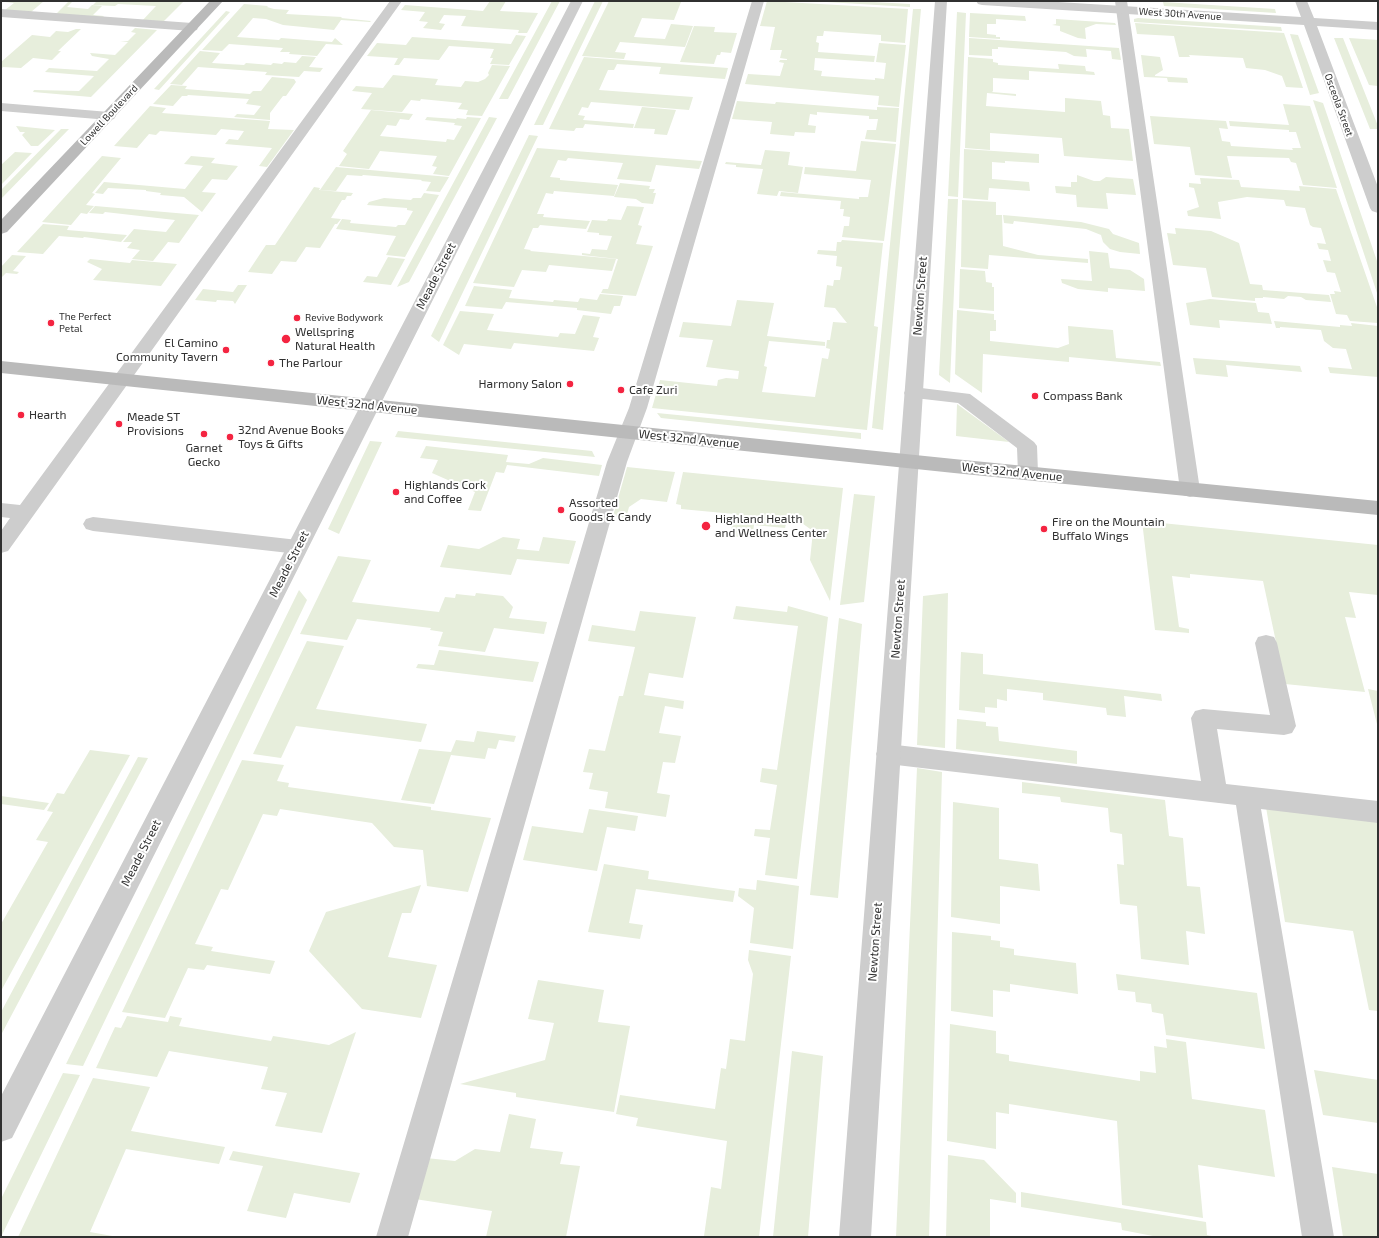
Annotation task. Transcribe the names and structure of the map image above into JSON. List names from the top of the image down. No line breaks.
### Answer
{"streets":{"street":["West 30th Avenue","Osceola Street","Lowell Boulevard","Meade Street","Newton Street","West 32nd Avenue"]},"crossings":[["West 30th Avenue","Osceola Street"],["Meade Street","West 32nd Avenue"],["Newton Street","West 32nd Avenue"]],"places":["Revive Bodywork","The Perfect Petal","Wellspring Natural Health","El Camino Community Tavern","The Parlour","Harmony Salon","Cafe Zuri","Compass Bank","Hearth","Meade ST Provisions","Garnet Gecko","32nd Avenue Books Toys & Gifts","Highlands Cork and Coffee","Assorted Goods & Candy","Highland Health and Wellness Center","Fire on the Mountain Buffalo Wings"]}
